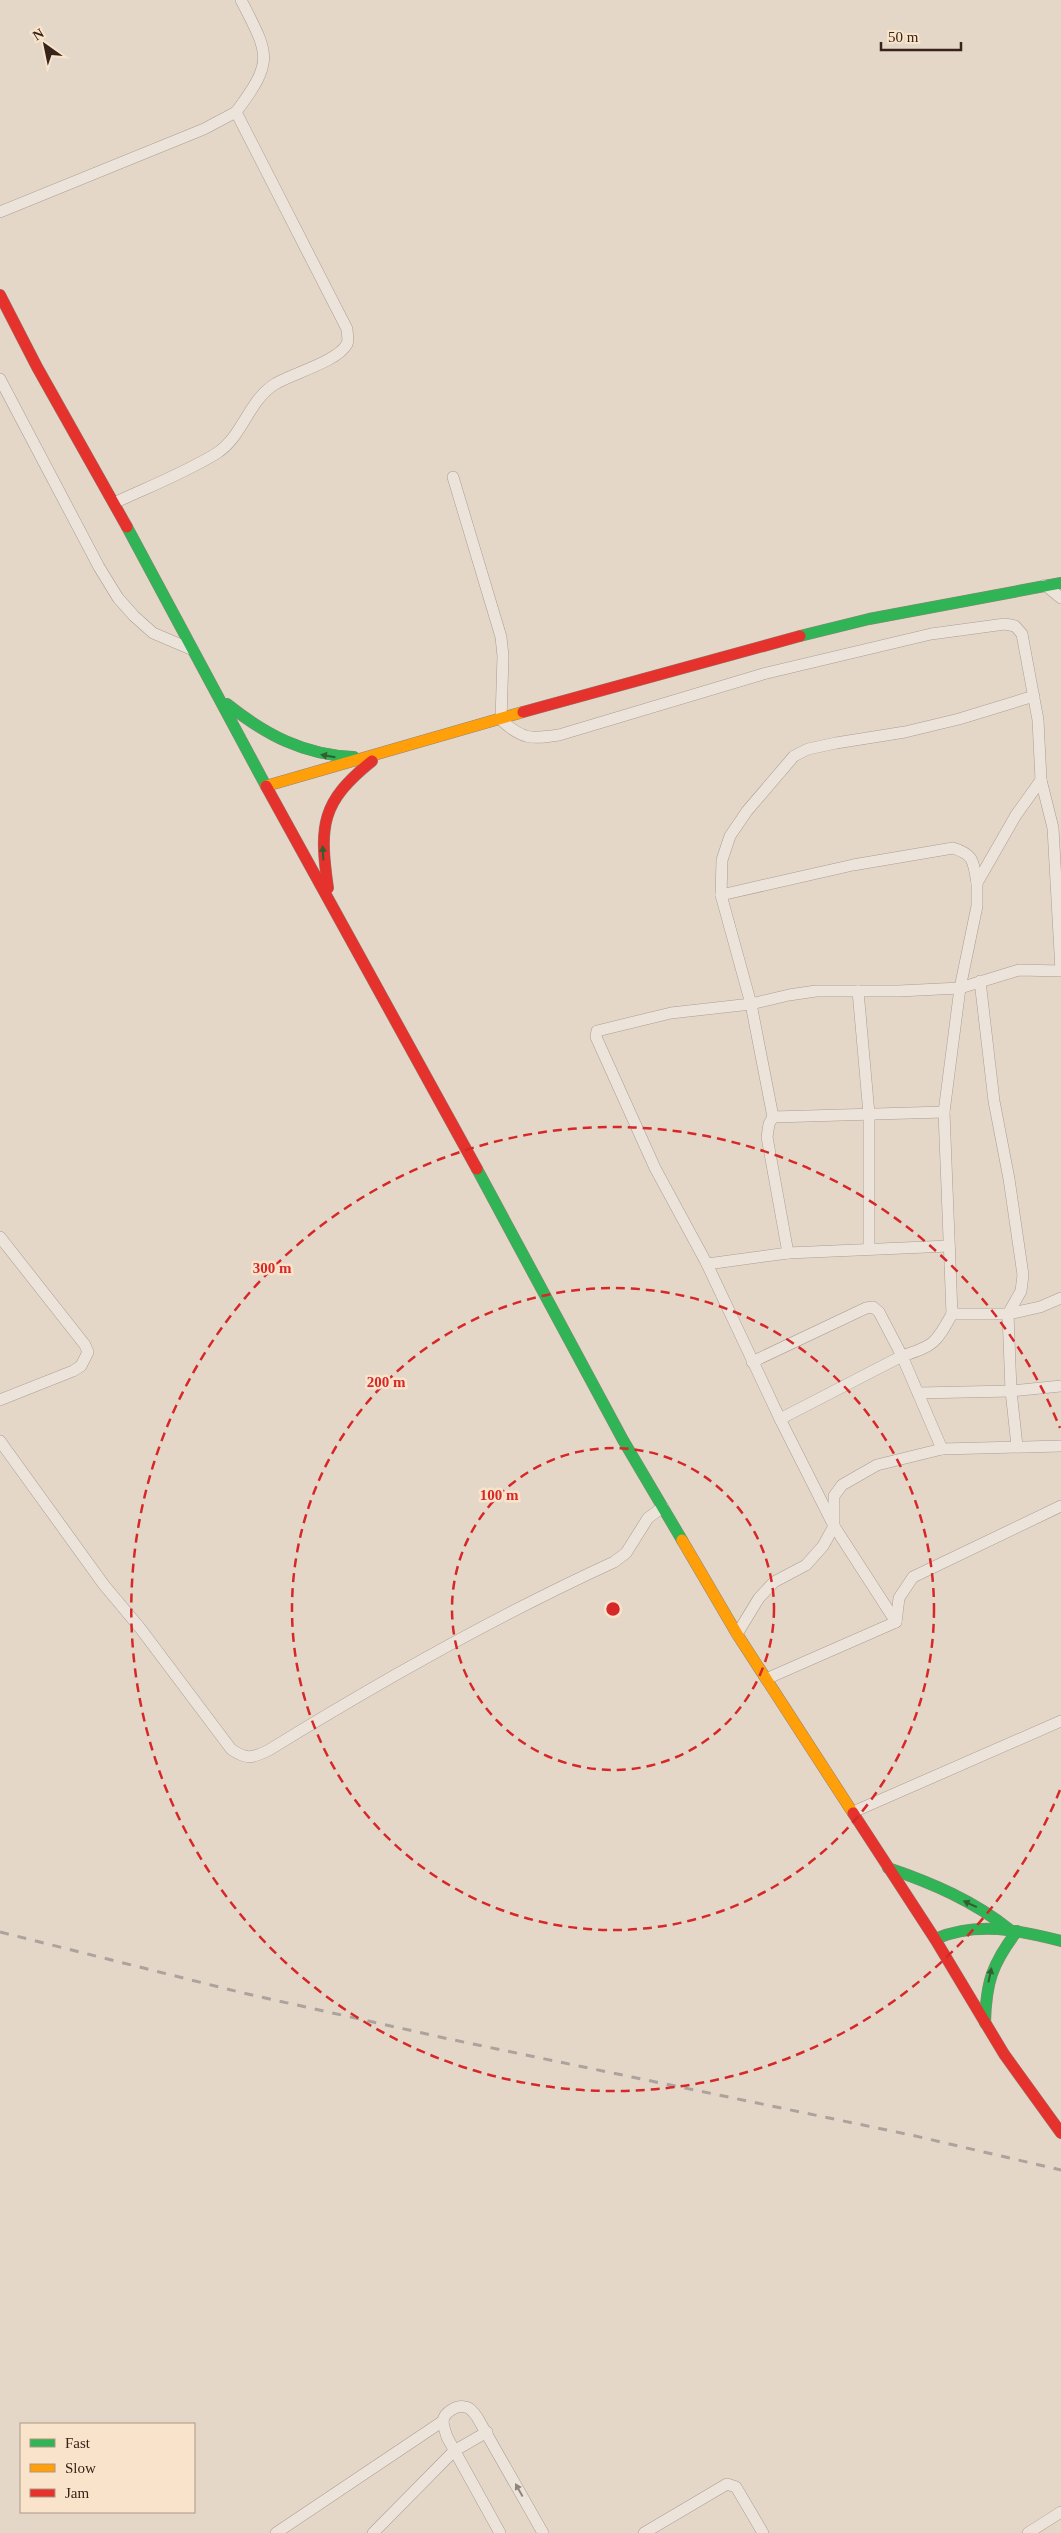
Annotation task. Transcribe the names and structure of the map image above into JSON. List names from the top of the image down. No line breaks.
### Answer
{"legend":["Fast","Slow","Jam"],"scale_bar":"50 m","north":"top left","rings":["300 m","200 m","100 m"]}
